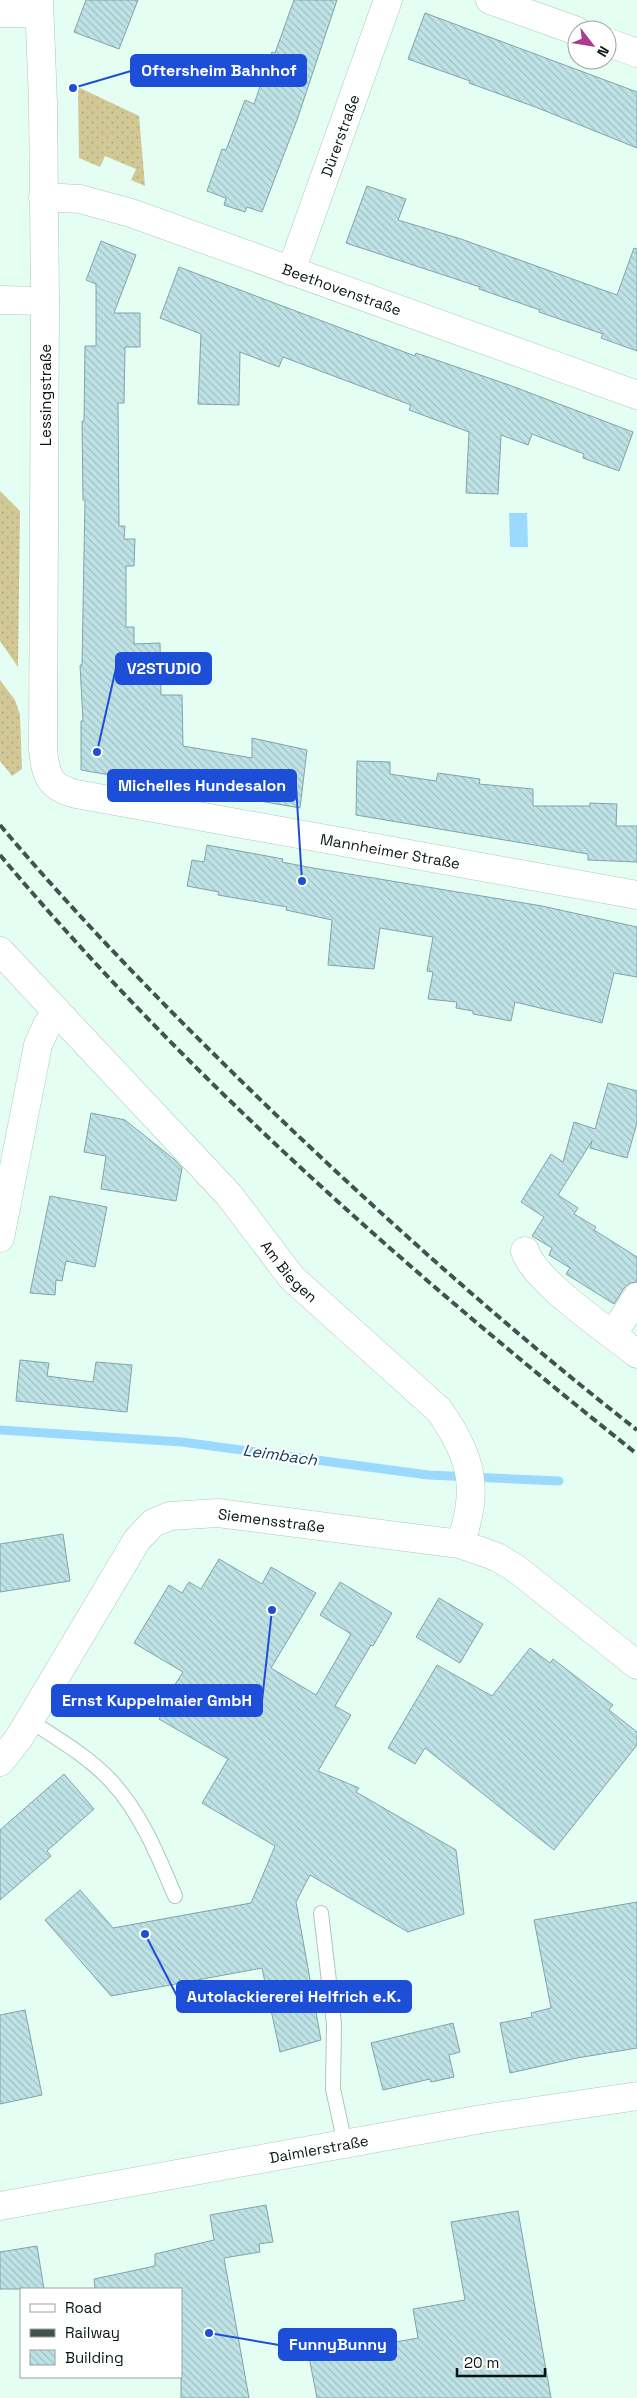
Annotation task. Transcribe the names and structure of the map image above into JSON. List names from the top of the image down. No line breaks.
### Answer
{"streets":{"street":["Dürerstraße","Beethovenstraße","Lessingstraße","Mannheimer Straße","Am Biegen","Siemensstraße","Daimlerstraße"]},"crossings":[["Dürerstraße","Beethovenstraße"],["Beethovenstraße","Lessingstraße"],["Lessingstraße","Mannheimer Straße"],["Am Biegen","Siemensstraße"]],"water":["Leimbach"],"places":["Oftersheim Bahnhof","V2STUDIO","Michelles Hundesalon","Ernst Kuppelmaier GmbH","Autolackiererei Helfrich e.K.","FunnyBunny"],"legend":["Road","Railway","Building"],"scale_bar":"20 m","north":"bottom right"}
